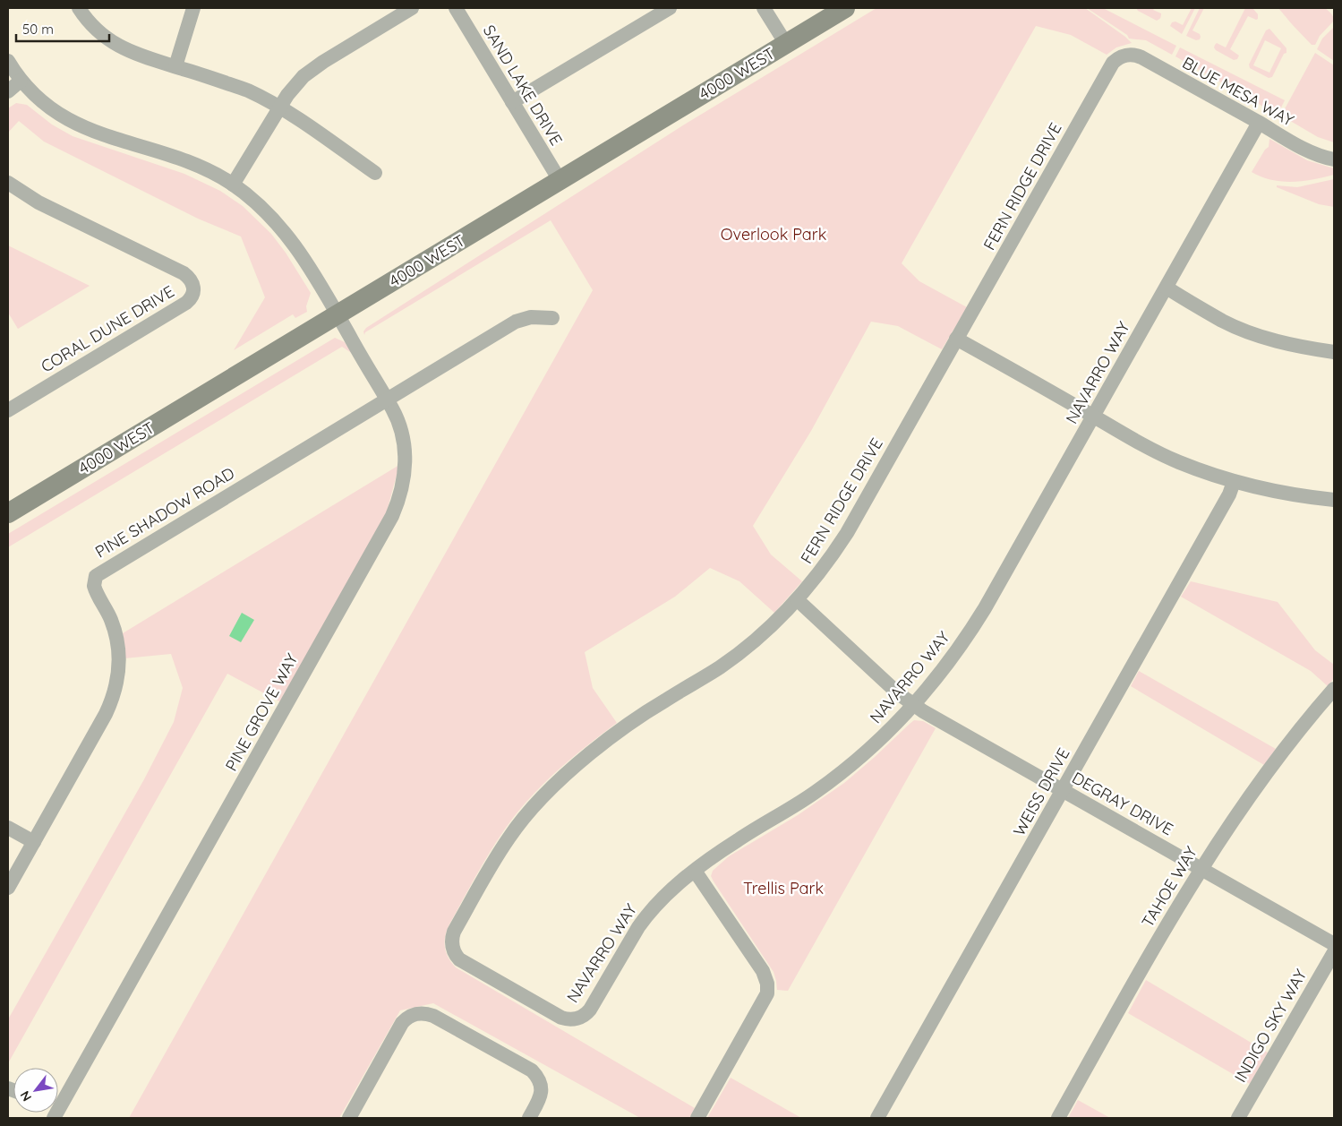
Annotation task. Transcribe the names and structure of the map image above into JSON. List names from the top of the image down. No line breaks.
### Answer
{"streets":{"main road":["4000 WEST"],"street":["SAND LAKE DRIVE","BLUE MESA WAY","FERN RIDGE DRIVE","CORAL DUNE DRIVE","NAVARRO WAY","PINE SHADOW ROAD","PINE GROVE WAY","WEISS DRIVE","DEGRAY DRIVE","TAHOE WAY","INDIGO SKY WAY"]},"crossings":[["4000 WEST","SAND LAKE DRIVE"],["4000 WEST","PINE GROVE WAY"],["BLUE MESA WAY","FERN RIDGE DRIVE"],["BLUE MESA WAY","NAVARRO WAY"],["FERN RIDGE DRIVE","NAVARRO WAY"],["FERN RIDGE DRIVE","DEGRAY DRIVE"],["NAVARRO WAY","DEGRAY DRIVE"],["PINE SHADOW ROAD","PINE GROVE WAY"],["WEISS DRIVE","DEGRAY DRIVE"],["DEGRAY DRIVE","TAHOE WAY"]],"parks":["Overlook Park","Trellis Park"],"scale_bar":"50 m","north":"bottom left"}
